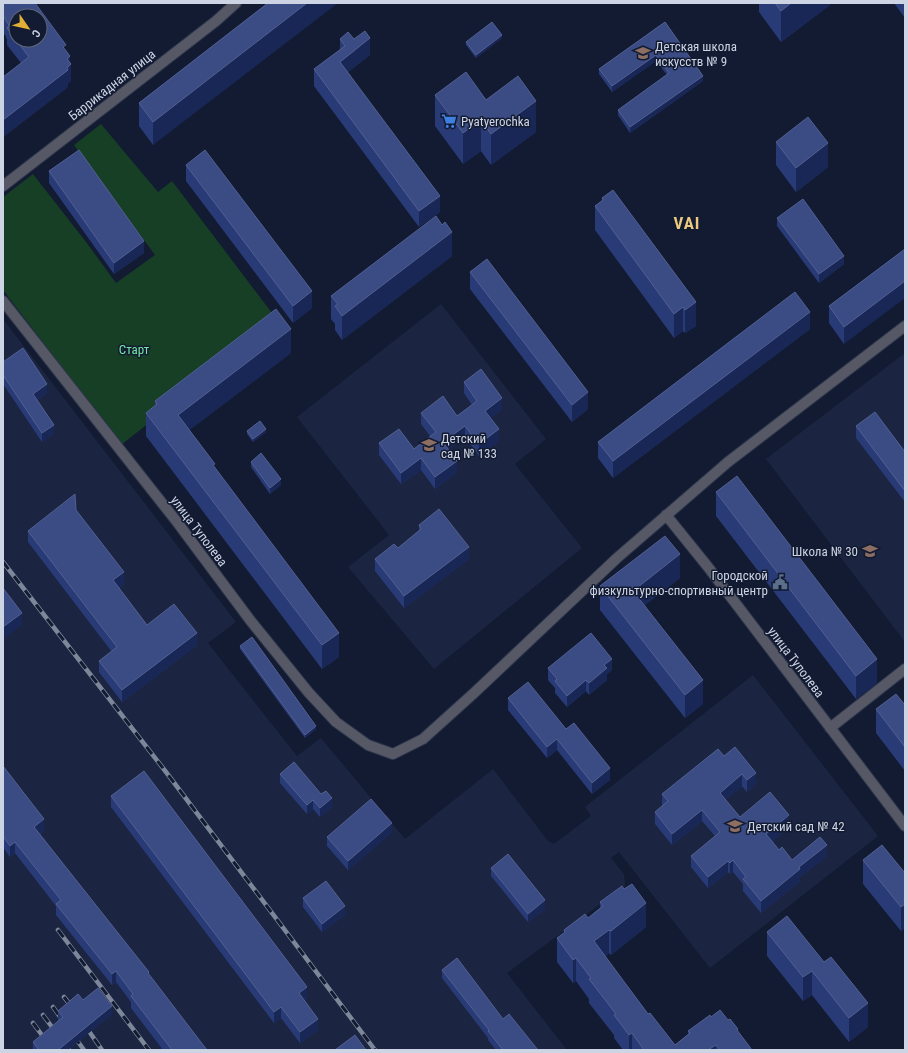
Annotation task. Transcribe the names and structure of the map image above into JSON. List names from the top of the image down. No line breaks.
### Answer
{"streets":{"street":["Баррикадная улица","улица Туполева"]},"districts":["VAI"],"parks":["Старт"],"places":{"school or university":["Детская школа искусств № 9","Детский сад № 133","Школа № 30","Детский сад № 42"],"supermarket":["Pyatyerochka"],"public building":["Городской физкультурно-спортивный центр"]},"north":"bottom right"}
